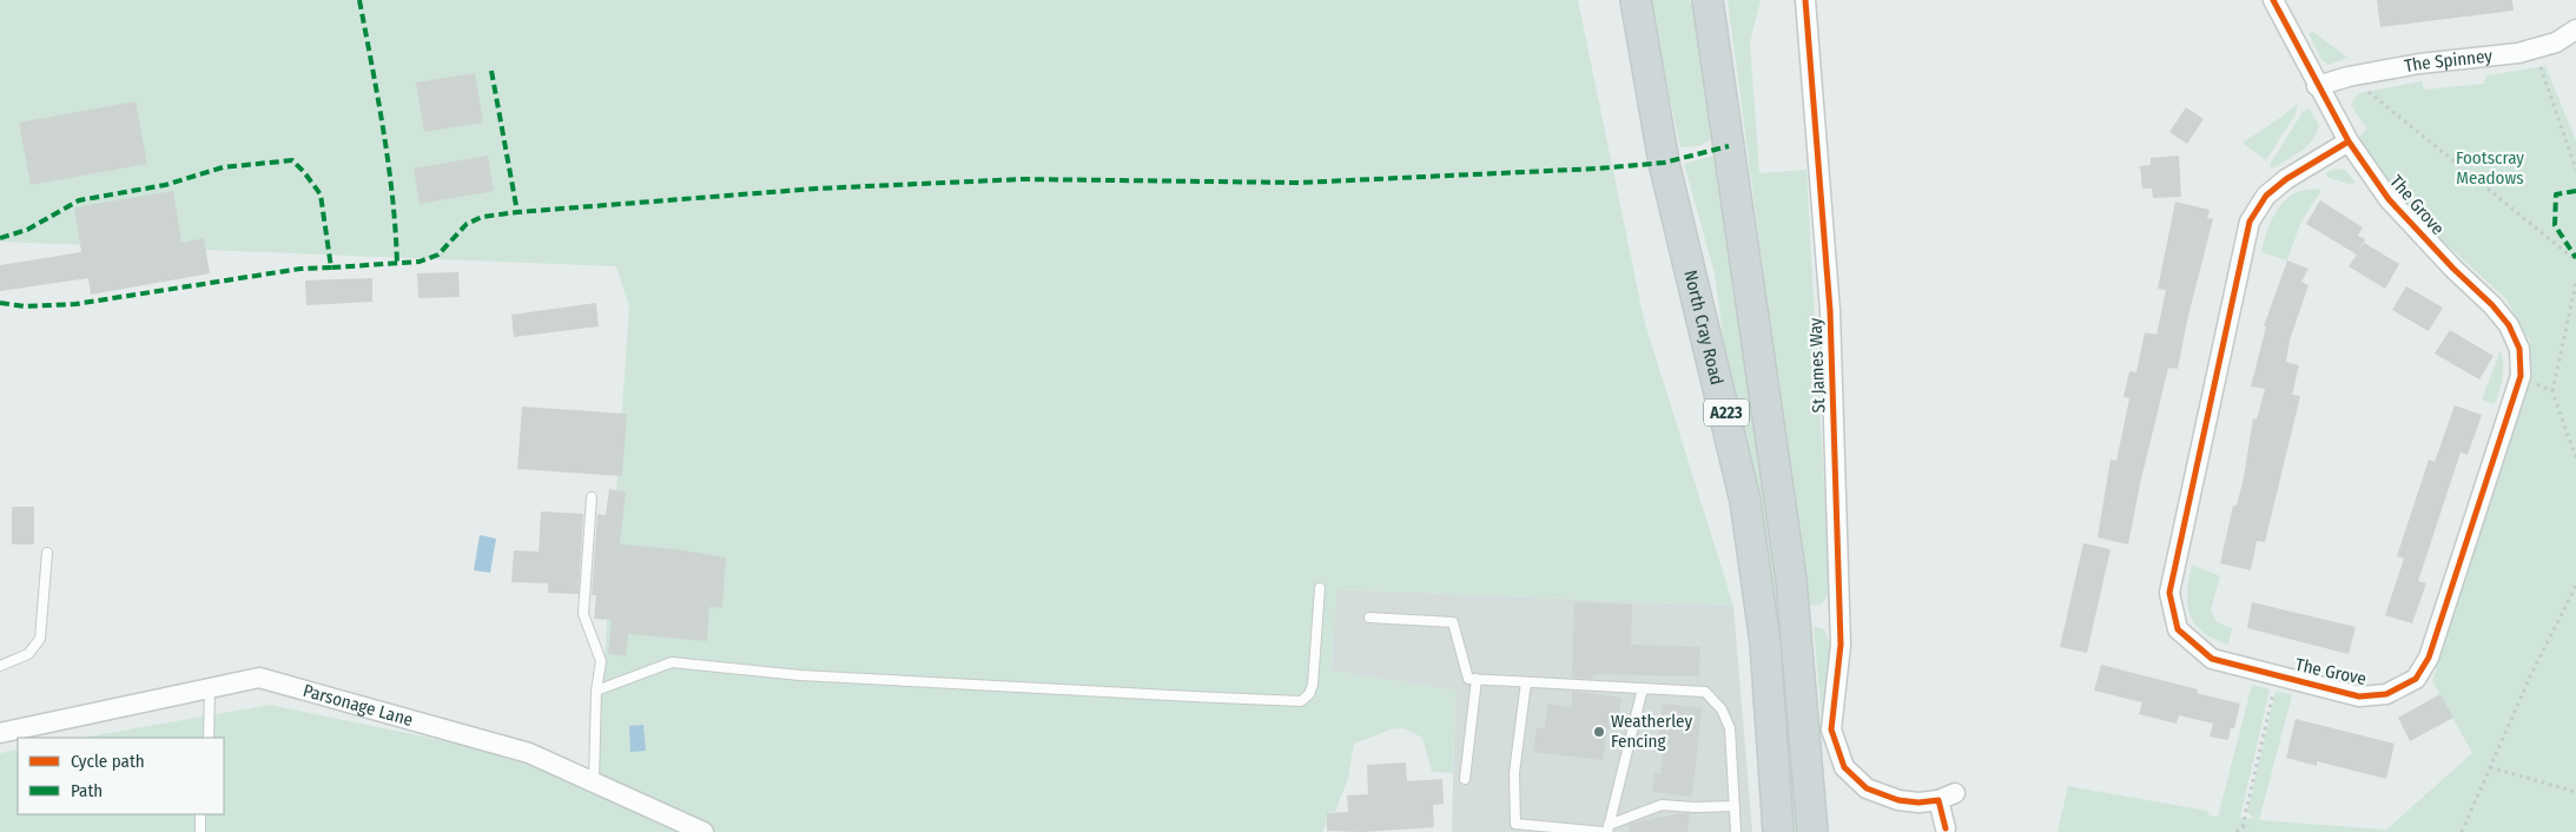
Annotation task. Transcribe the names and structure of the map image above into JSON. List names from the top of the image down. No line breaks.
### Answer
{"streets":{"main road":["North Cray Road","A223"],"street":["The Spinney","The Grove","St James Way","Parsonage Lane"]},"crossings":[["The Spinney","The Grove"]],"parks":["Footscray Meadows"],"places":["Weatherley Fencing"],"legend":["Cycle path","Path"]}
